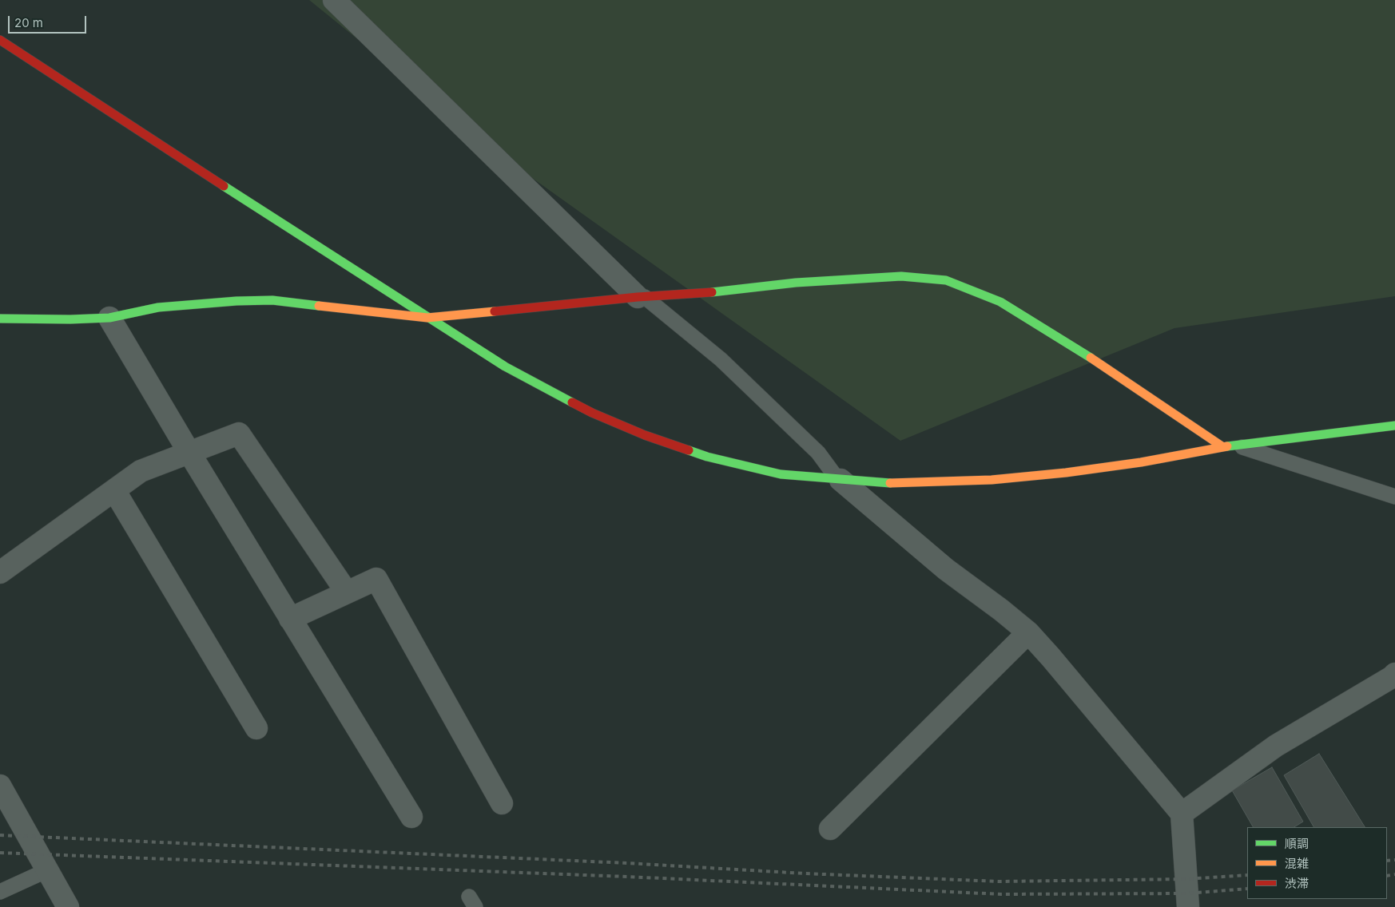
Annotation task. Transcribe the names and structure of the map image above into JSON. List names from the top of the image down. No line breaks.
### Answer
{"legend":["順調","混雑","渋滞"],"scale_bar":"20 m"}
